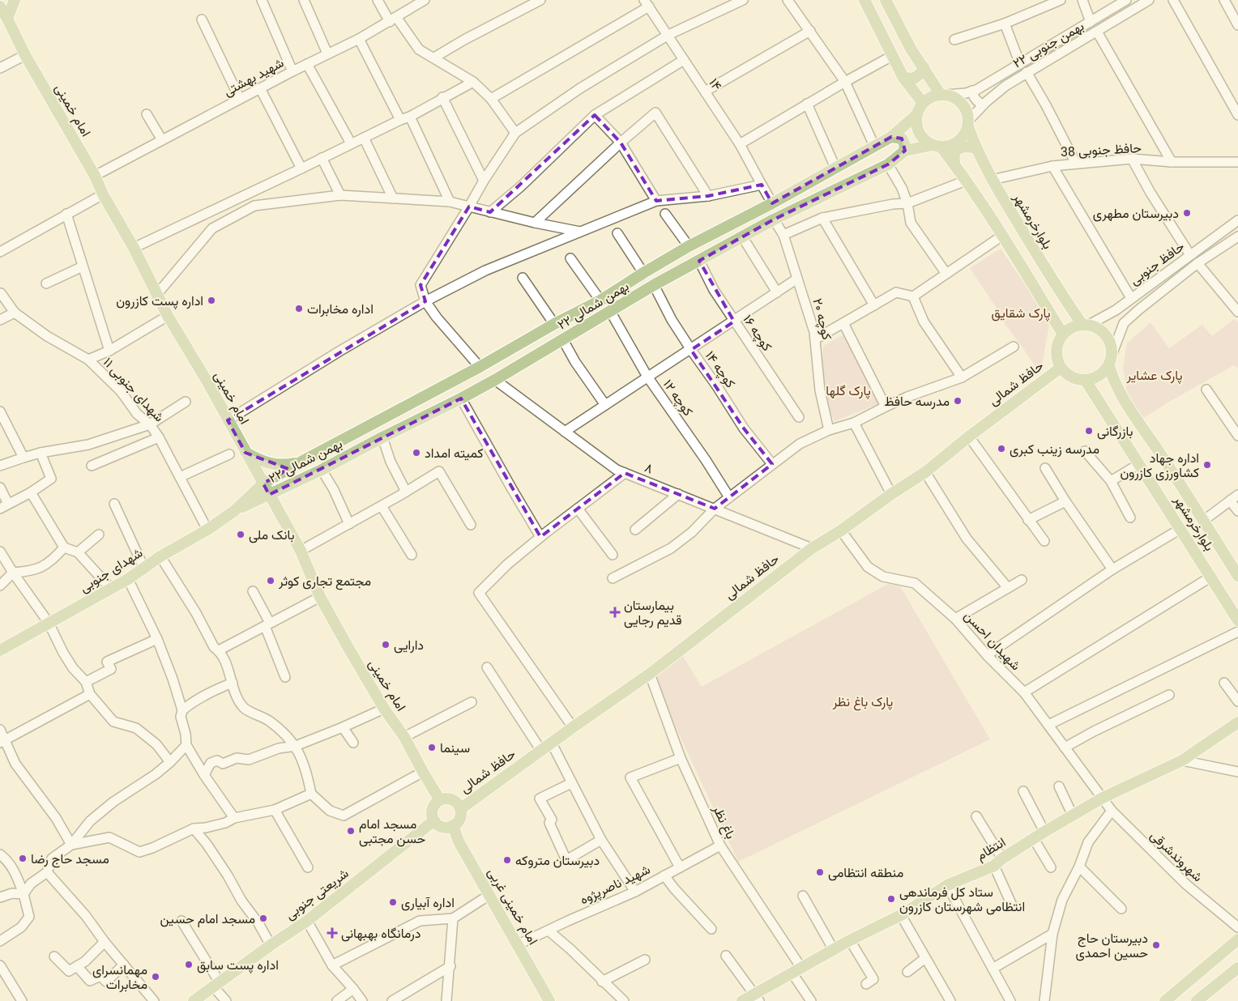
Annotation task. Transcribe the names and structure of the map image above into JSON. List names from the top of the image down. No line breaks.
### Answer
{"streets":{"main road":["امام خمینی","بلوارخرمشهر","۲۲ بهمن شمالی","حافظ شمالی","شهدای جنوبی","انتظام","شریعتی جنوبی","امام خمینی غربی"],"street":["۲۲ بهمن جنوبی","شهید بهشتی","۱۴","حافظ جنوبی 38","حافظ جنوبی","کوچه ۲۰","کوچه ۱۶","کوچه ۱۴","۱۱ شهدای جنوبی","کوچه ۱۲","۸","شهیدان احسن","باغ نظر","شهروندشرقی","شهید ناصرپژوه"]},"crossings":[["۲۲ بهمن جنوبی","بلوارخرمشهر"],["۲۲ بهمن جنوبی","۲۲ بهمن شمالی"],["شهید بهشتی","امام خمینی"],["۱۴","۲۲ بهمن شمالی"],["امام خمینی","۲۲ بهمن شمالی"],["امام خمینی","حافظ شمالی"],["امام خمینی","شهدای جنوبی"],["امام خمینی","شریعتی جنوبی"],["امام خمینی","امام خمینی غربی"],["حافظ جنوبی 38","بلوارخرمشهر"],["بلوارخرمشهر","حافظ جنوبی"],["بلوارخرمشهر","۲۲ بهمن شمالی"],["بلوارخرمشهر","حافظ شمالی"],["حافظ جنوبی","حافظ شمالی"],["۲۲ بهمن شمالی","کوچه ۲۰"],["۲۲ بهمن شمالی","کوچه ۱۶"],["۲۲ بهمن شمالی","کوچه ۱۴"],["۲۲ بهمن شمالی","کوچه ۱۲"],["۲۲ بهمن شمالی","۸"],["۲۲ بهمن شمالی","شهدای جنوبی"],["حافظ شمالی","۸"],["حافظ شمالی","شهیدان احسن"],["حافظ شمالی","باغ نظر"],["حافظ شمالی","شریعتی جنوبی"],["حافظ شمالی","امام خمینی غربی"],["۱۱ شهدای جنوبی","شهدای جنوبی"],["شهیدان احسن","انتظام"],["شهیدان احسن","شهروندشرقی"],["باغ نظر","انتظام"],["باغ نظر","شهید ناصرپژوه"],["انتظام","شهروندشرقی"],["شهید ناصرپژوه","امام خمینی غربی"],["شریعتی جنوبی","امام خمینی غربی"]],"parks":["پارک شقایق","پارک عشایر","پارک گلها","پارک باغ نظر"],"places":{"other":["دبیرستان مطهری","اداره پست کازرون","اداره مخابرات","مدرسه حافظ","بازرگانی","مدرسه زینب کبری","کمیته امداد","اداره جهاد کشاورزی کازرون","بانک ملی","مجتمع تجاری کوثر","دارایی","سینما","مسجد امام حسن مجتبی","مسجد حاج رضا","دبیرستان متروکه","منطقه انتظامی","ستاد کل فرماندهی انتظامی شهرستان کازرون","اداره آبیاری","مسجد امام حسین","دبیرستان حاج حسین احمدی","اداره پست سابق","مهمانسرای مخابرات"],"health":["بیمارستان قدیم رجایی","درمانگاه بهبهانی"]}}
